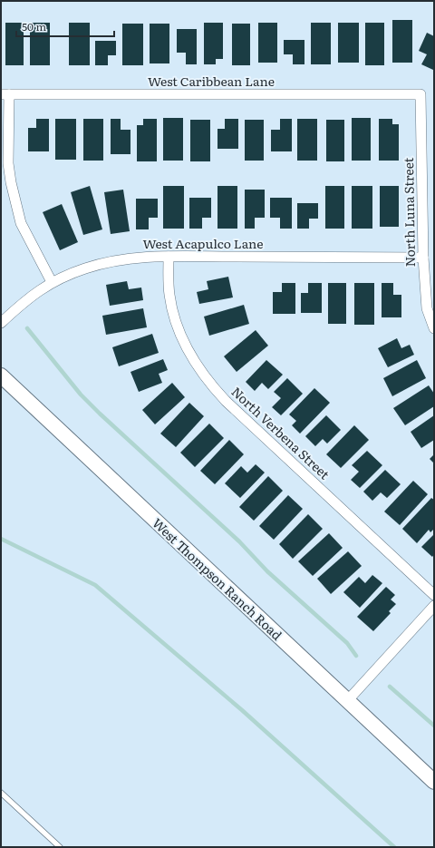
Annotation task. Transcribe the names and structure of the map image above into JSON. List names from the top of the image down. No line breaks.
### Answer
{"streets":{"main road":["West Thompson Ranch Road"],"street":["West Caribbean Lane","North Luna Street","West Acapulco Lane","North Verbena Street"]},"crossings":[["West Caribbean Lane","North Luna Street"],["North Luna Street","West Acapulco Lane"],["West Acapulco Lane","North Verbena Street"]],"scale_bar":"50 m"}
